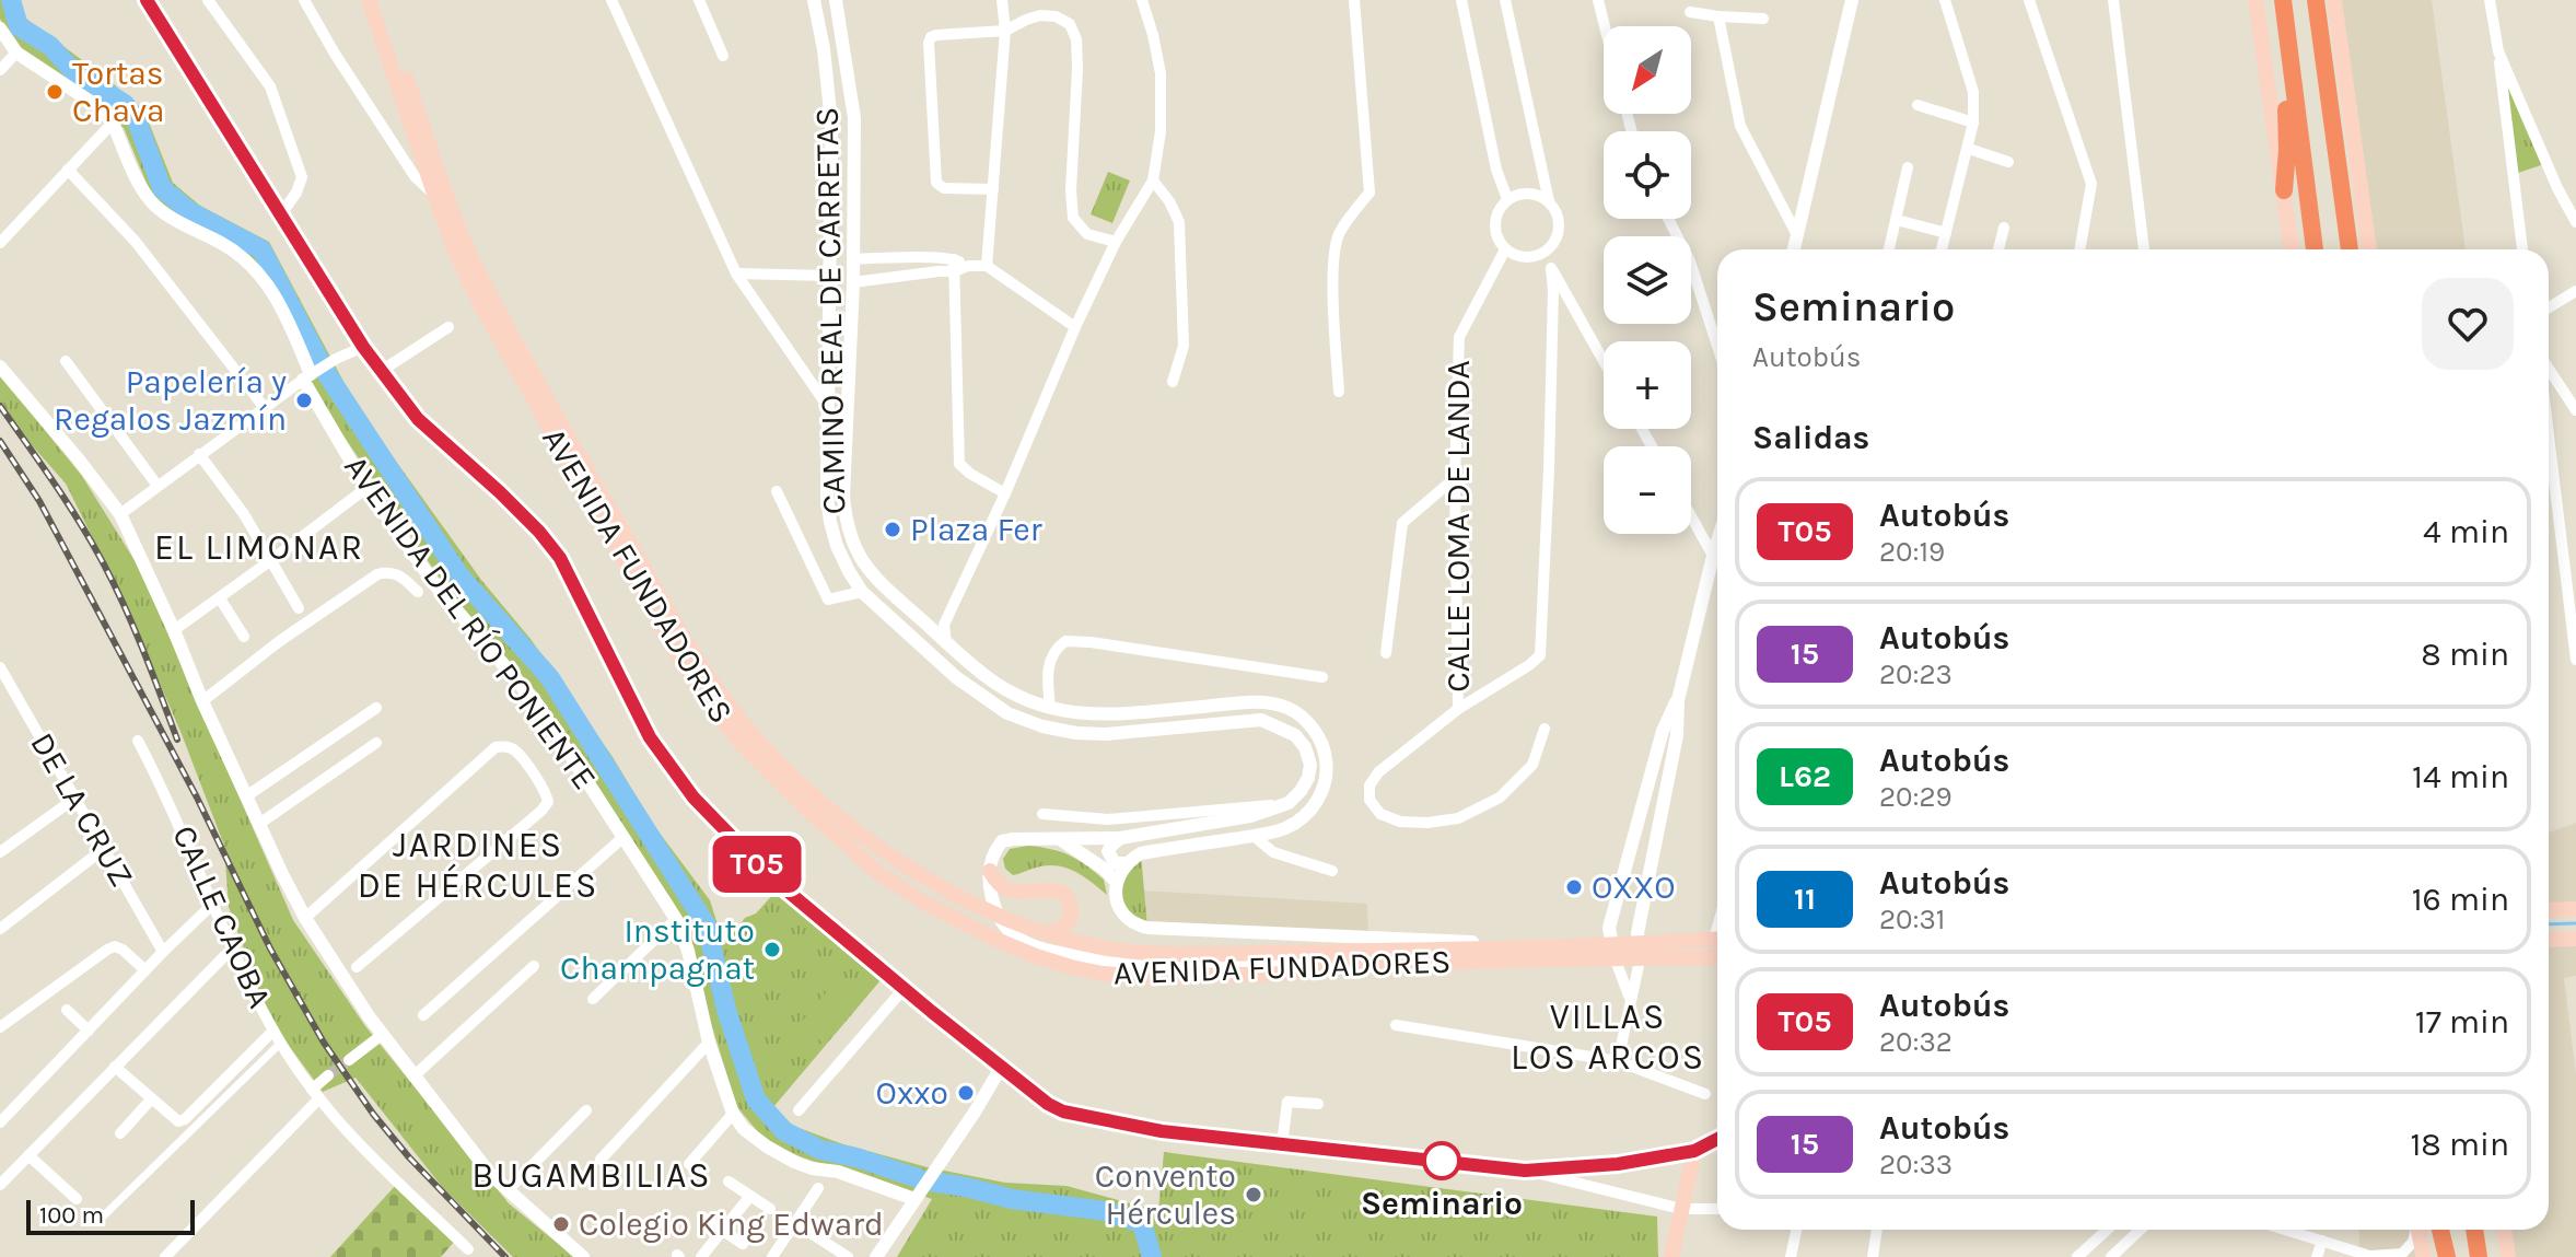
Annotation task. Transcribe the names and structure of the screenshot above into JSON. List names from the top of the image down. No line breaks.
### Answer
{"streets":{"main road":["AVENIDA FUNDADORES"],"street":["CAMINO REAL DE CARRETAS","CALLE LOMA DE LANDA","AVENIDA DEL RÍO PONIENTE","DE LA CRUZ","CALLE CAOBA"]},"districts":["EL LIMONAR","JARDINES DE HÉRCULES","VILLAS LOS ARCOS","BUGAMBILIAS"],"places":["Tortas Chava","Papelería y Regalos Jazmín","Plaza Fer","OXXO","Instituto Champagnat","Oxxo","Seminario","Convento Hércules","Colegio King Edward"],"lines":["bus line T05"],"scale_bar":"100 m","north":"bottom left","page":{"on_map":"T05","map_buttons":["+","−"],"heading":[["Seminario","Autobús"],"Salidas"],"list":[{"mark":"T05","name":"Autobús","note":"20:19","value":"4 min"},{"mark":"15","name":"Autobús","note":"20:23","value":"8 min"},{"mark":"L62","name":"Autobús","note":"20:29","value":"14 min"},{"mark":"11","name":"Autobús","note":"20:31","value":"16 min"},{"mark":"T05","name":"Autobús","note":"20:32","value":"17 min"},{"mark":"15","name":"Autobús","note":"20:33","value":"18 min"}],"scale":"100 m"}}
